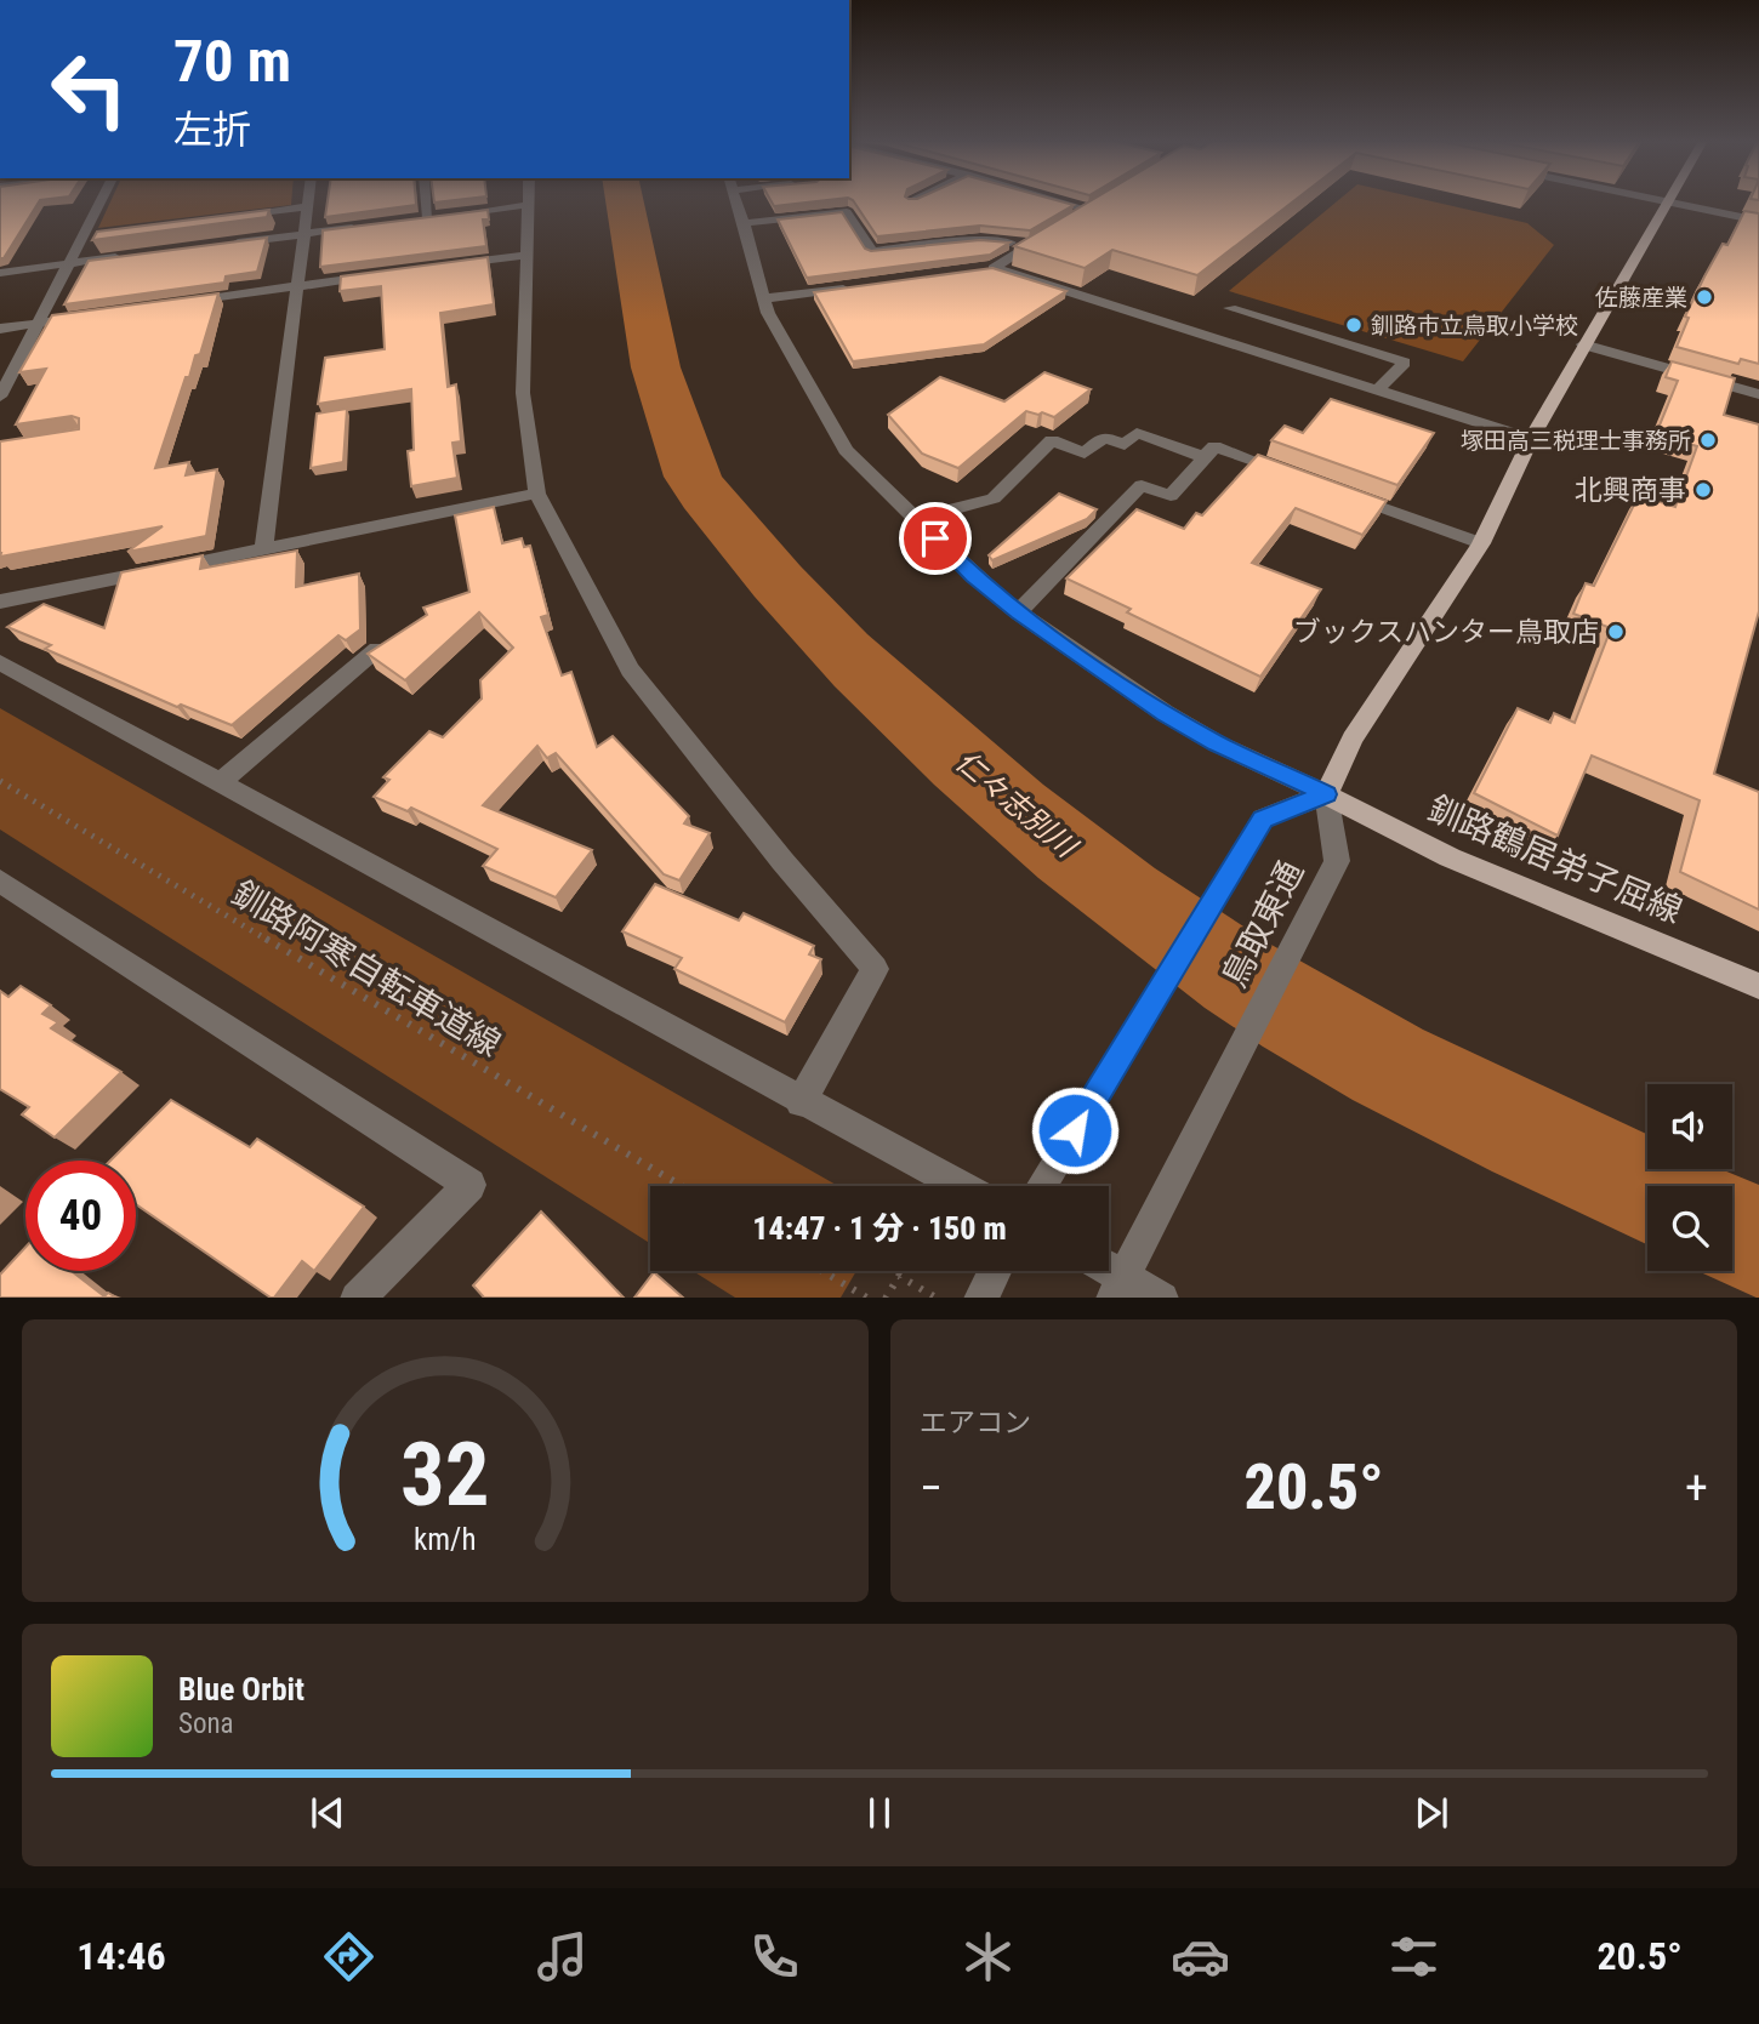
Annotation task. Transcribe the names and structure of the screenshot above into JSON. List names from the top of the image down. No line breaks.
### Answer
{"streets":{"main road":["釧路鶴居弟子屈線"],"street":["鳥取東通"],"path":["釧路阿寒自転車道線"]},"crossings":[["釧路鶴居弟子屈線","鳥取東通"]],"water":["仁々志別川"],"places":["佐藤産業","釧路市立鳥取小学校","塚田高三税理士事務所","北興商事","ブックスハンター鳥取店"],"page":{"turn":["70 m","左折"],"limit":"40","trip":"14:47 · 1 分 · 150 m","tile":"エアコン","heat":["−","20.5°","+"],"song":["Blue Orbit","Sona"],"tabs":["14:46","20.5°"],"gauge":["32","km/h"]}}
